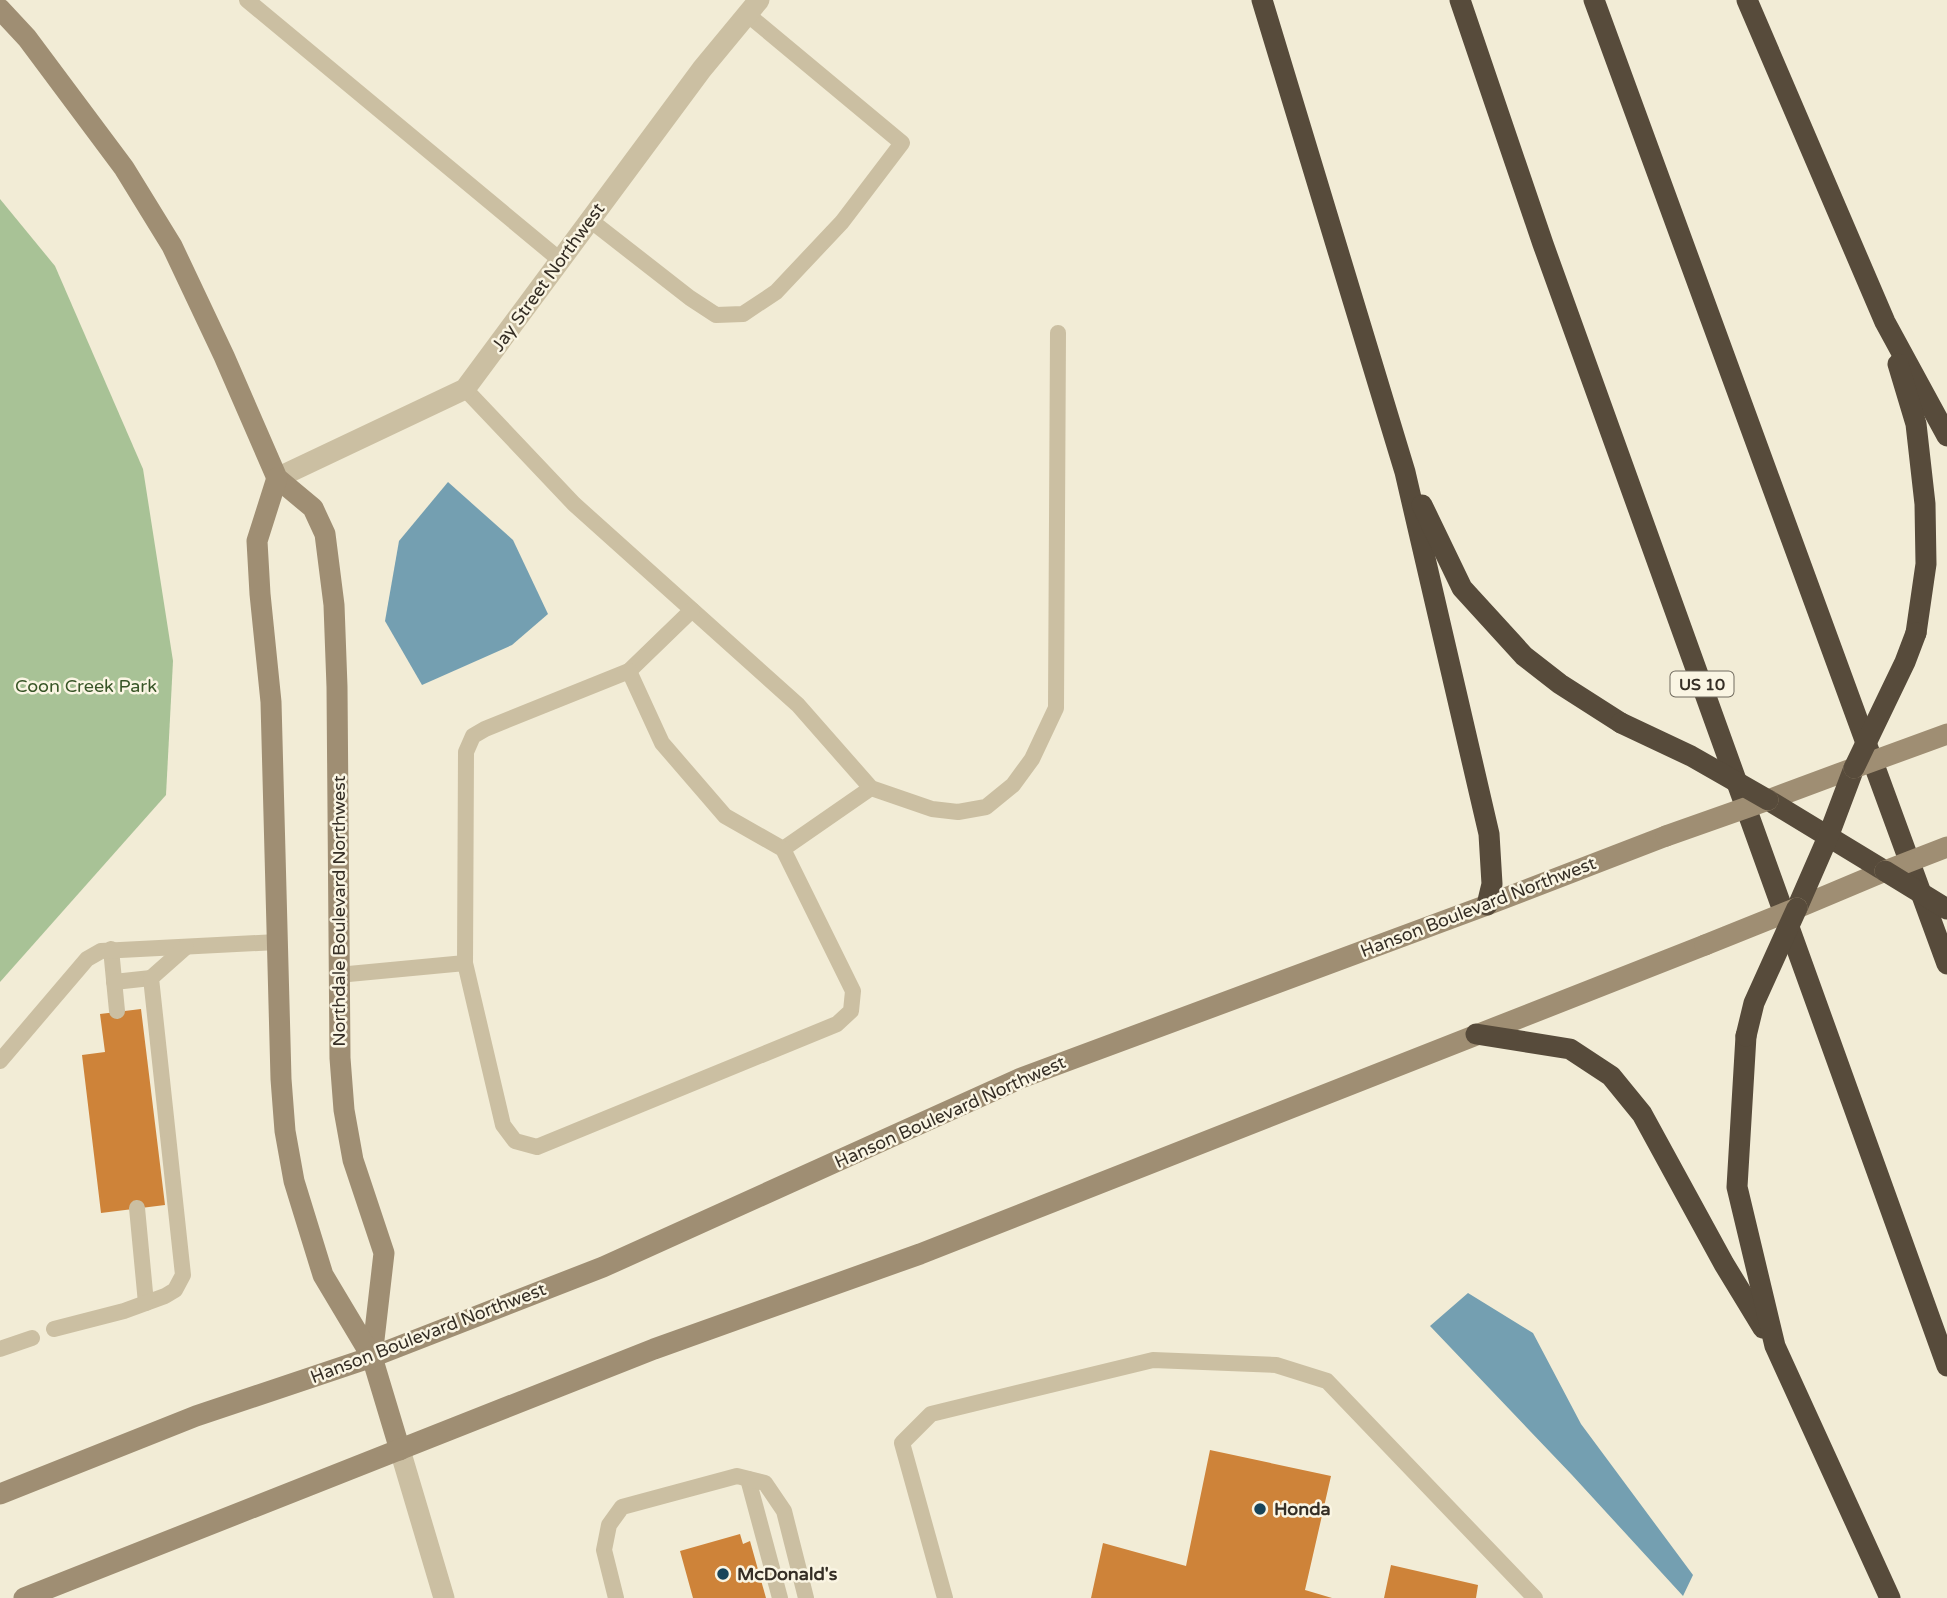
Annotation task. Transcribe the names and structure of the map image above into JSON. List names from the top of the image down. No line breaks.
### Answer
{"streets":{"highway":["US 10"],"main road":["Hanson Boulevard Northwest","Northdale Boulevard Northwest"],"street":["Jay Street Northwest"]},"crossings":[["Jay Street Northwest","Northdale Boulevard Northwest"],["Hanson Boulevard Northwest","Northdale Boulevard Northwest"]],"parks":["Coon Creek Park"],"places":["Honda","McDonald's"]}
